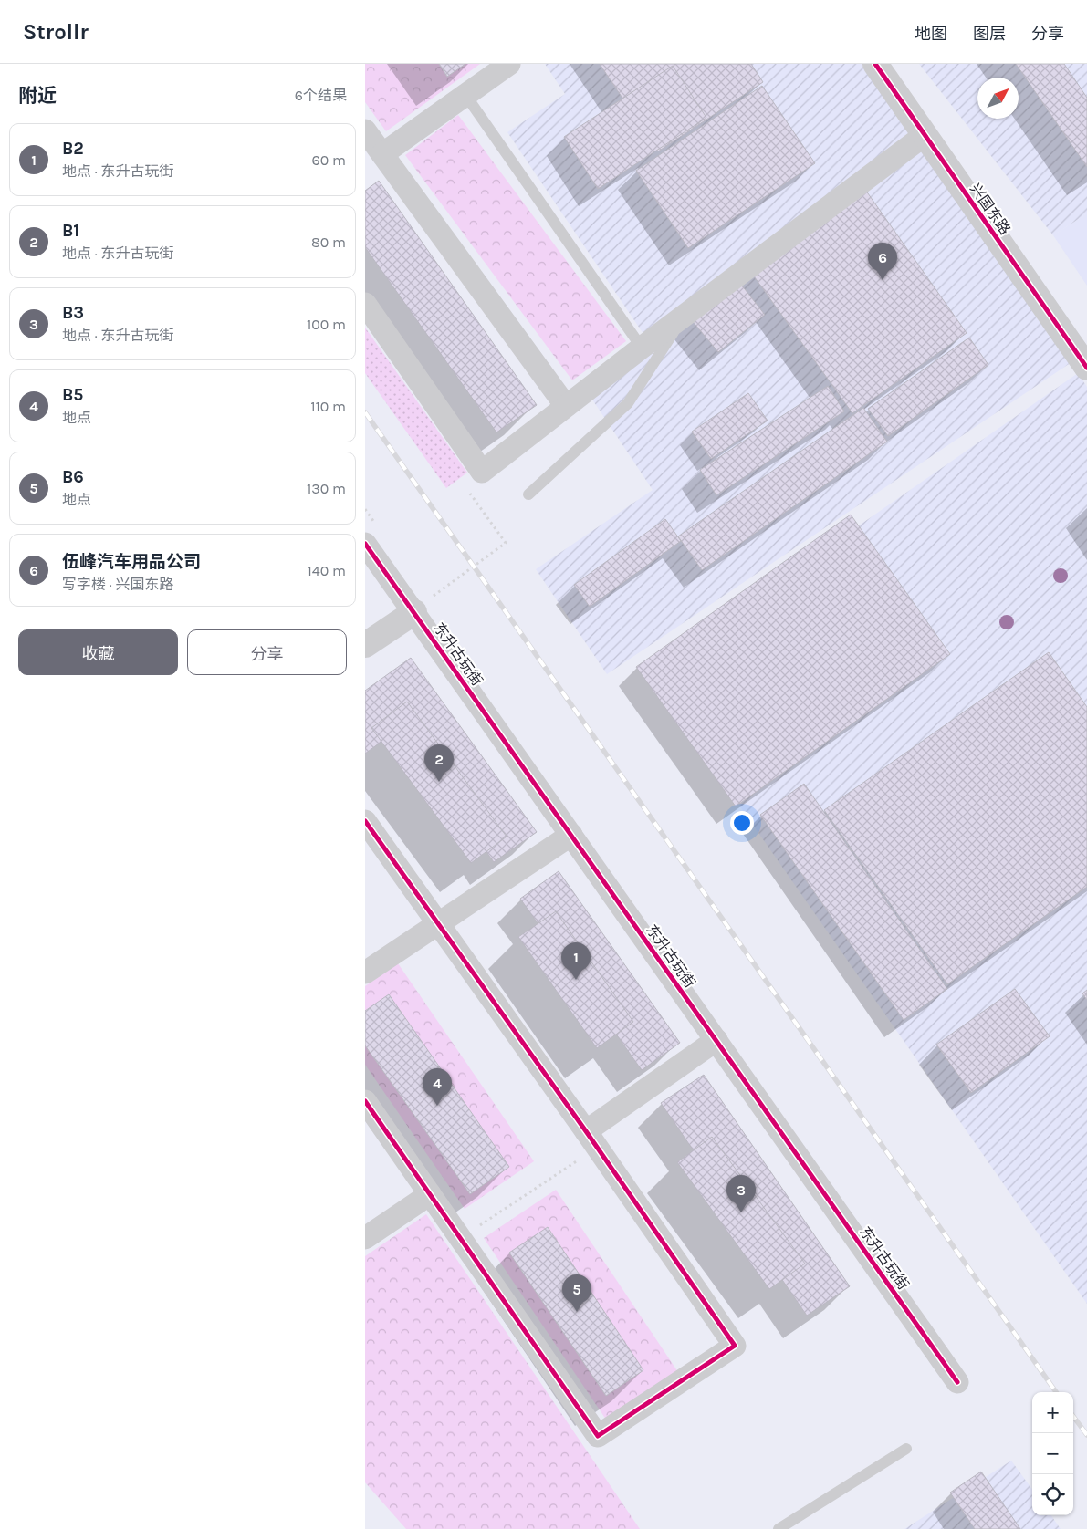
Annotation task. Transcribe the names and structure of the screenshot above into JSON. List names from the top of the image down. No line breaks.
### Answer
{"streets":{"street":["兴国东路","东升古玩街"]},"north":"top right","page":{"header":"Strollr","nav":["地图","图层","分享"],"heading":["附近","6个结果"],"list":[{"mark":"1","name":"B2","note":"地点 · 东升古玩街","value":"60 m"},{"mark":"2","name":"B1","note":"地点 · 东升古玩街","value":"80 m"},{"mark":"3","name":"B3","note":"地点 · 东升古玩街","value":"100 m"},{"mark":"4","name":"B5","note":"地点","value":"110 m"},{"mark":"5","name":"B6","note":"地点","value":"130 m"},{"mark":"6","name":"伍峰汽车用品公司","note":"写字楼 · 兴国东路","value":"140 m"}],"pins":["6","2","1","4","3","5"],"buttons":["收藏","分享"],"map_buttons":["+","−"]}}
